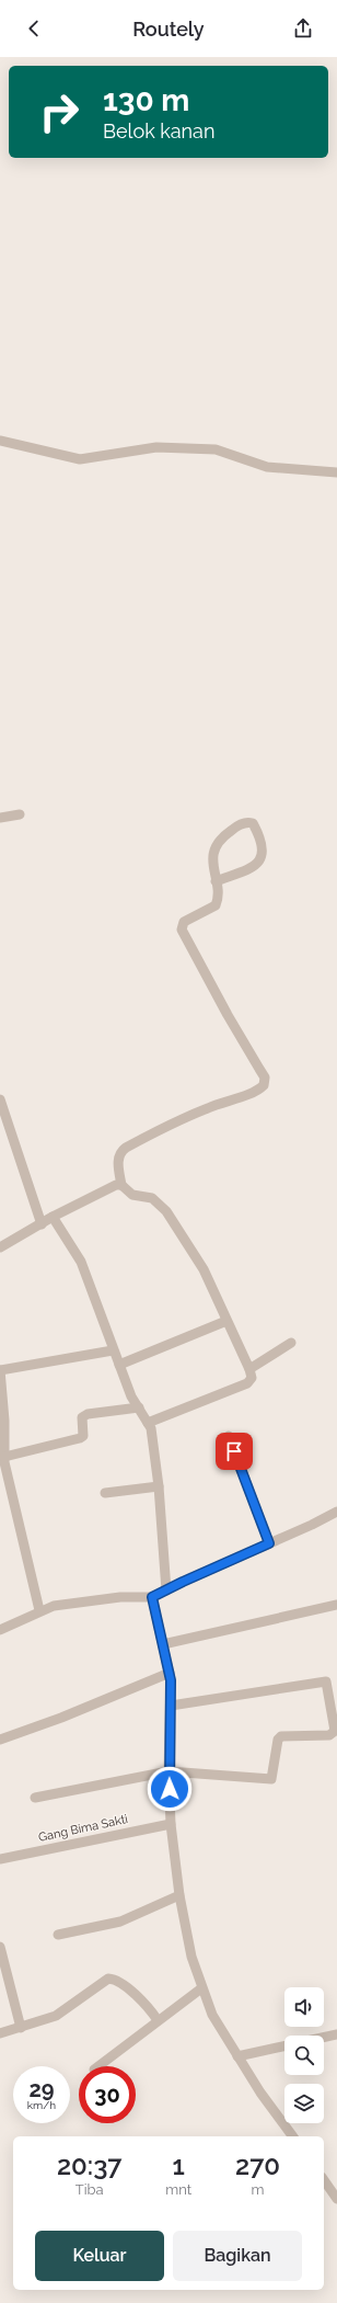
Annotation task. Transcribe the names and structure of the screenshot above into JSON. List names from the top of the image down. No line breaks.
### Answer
{"streets":{"street":["Gang Bima Sakti"]},"page":{"header":"Routely","turn":["130 m","Belok kanan"],"speed":"29 km/h","limit":"30","eta":["20:37","Tiba","1","mnt","270","m"],"buttons":["Keluar","Bagikan"]}}
